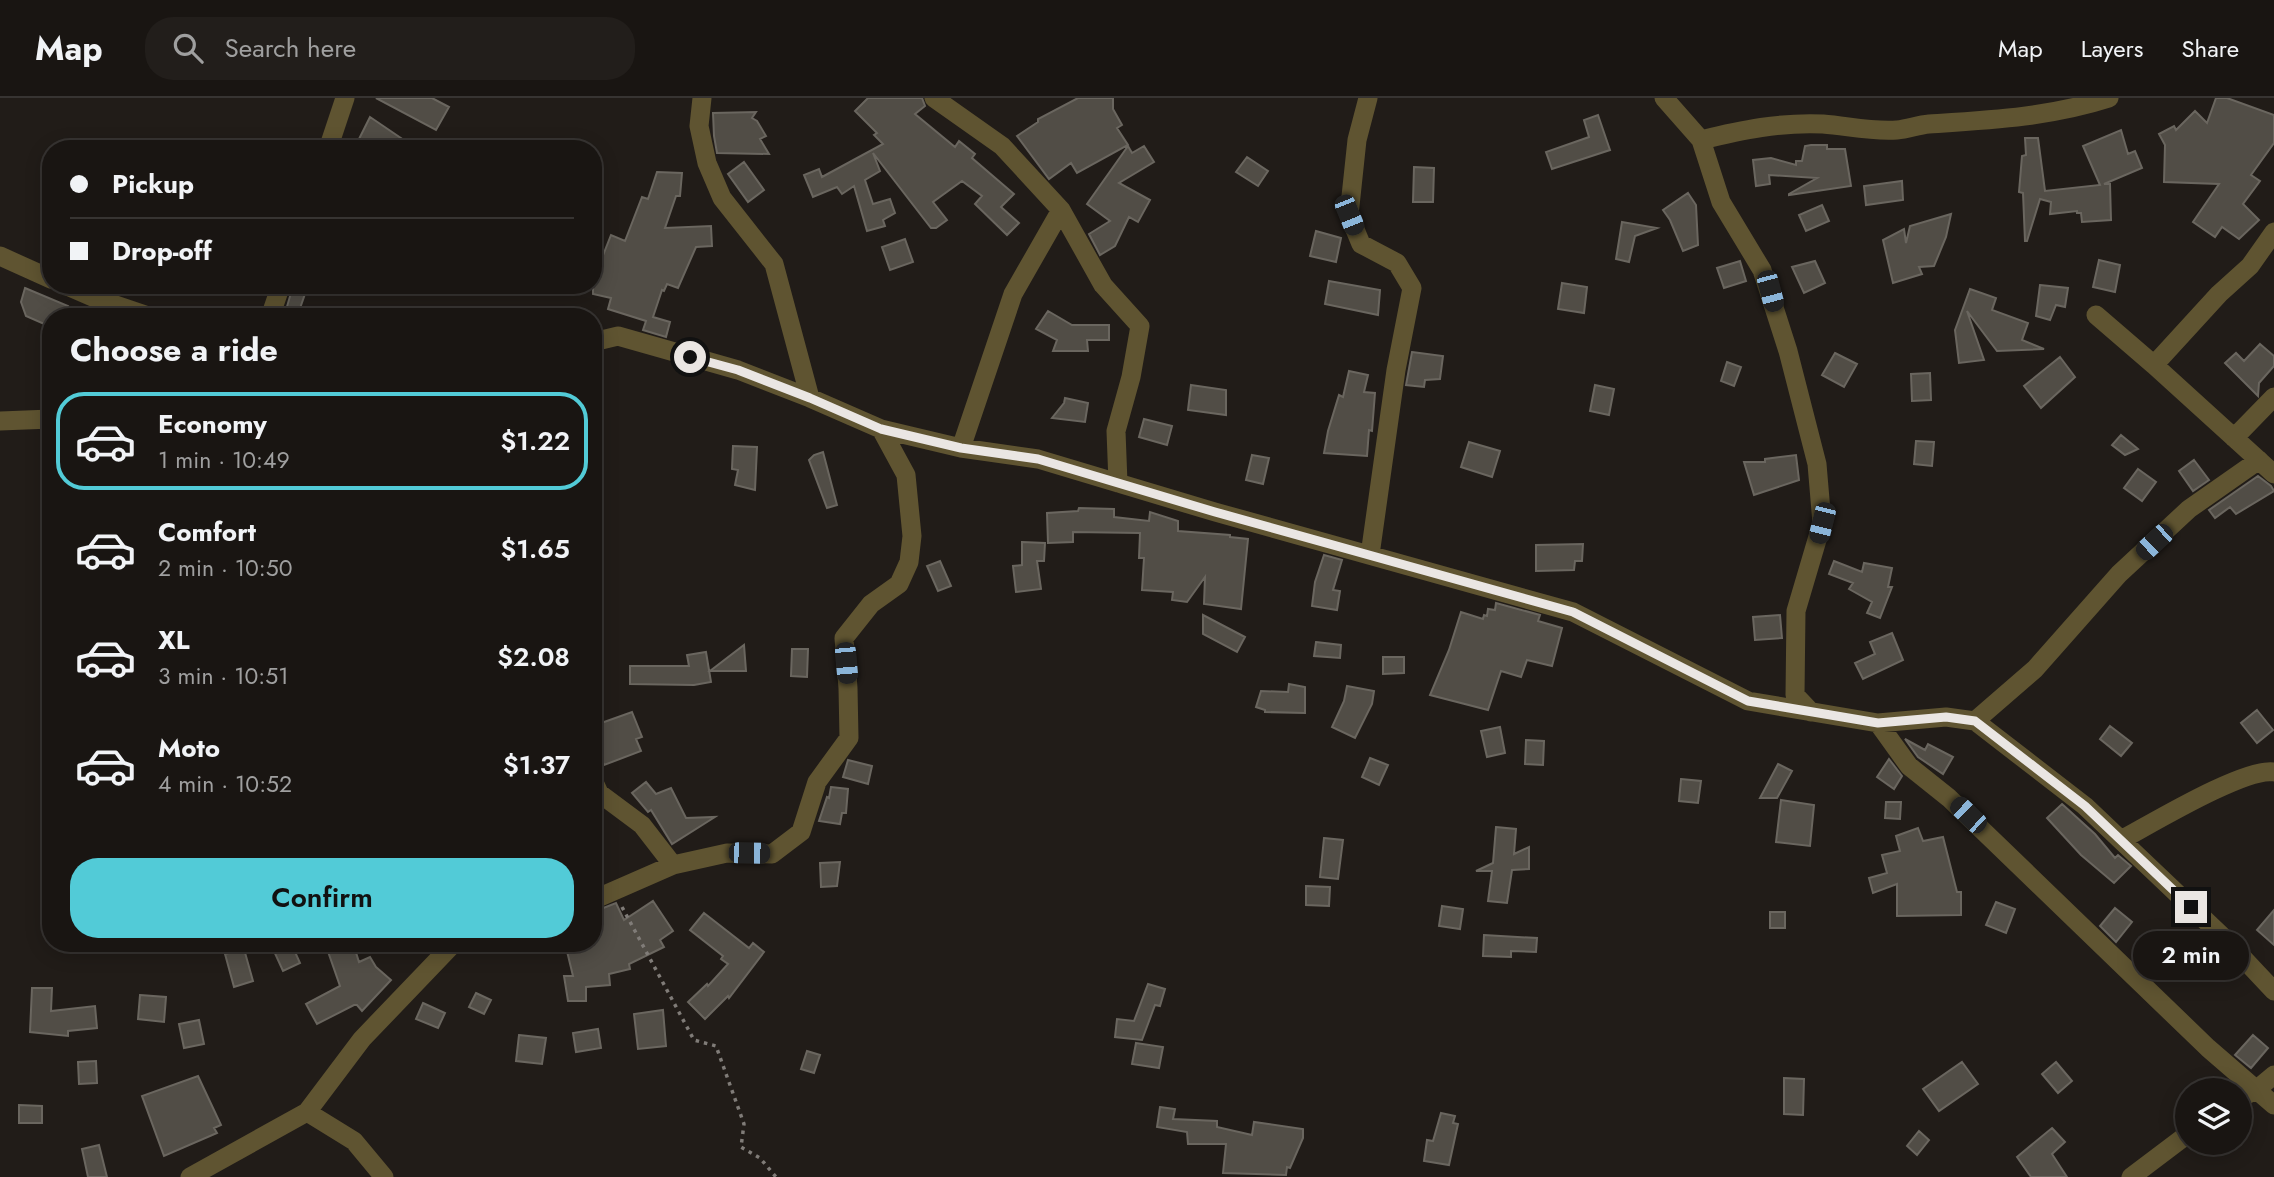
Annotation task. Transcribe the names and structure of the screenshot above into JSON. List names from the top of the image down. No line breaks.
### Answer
{"page":{"header":"Map","search":"Search here","nav":["Map","Layers","Share"],"banner":["Pickup","Drop-off"],"heading":"Choose a ride","list":[{"name":"Economy","note":"1 min · 10:49","value":"$1.22"},{"name":"Comfort","note":"2 min · 10:50","value":"$1.65"},{"name":"XL","note":"3 min · 10:51","value":"$2.08"},{"name":"Moto","note":"4 min · 10:52","value":"$1.37"}],"buttons":"Confirm","bubble":"2 min"}}
